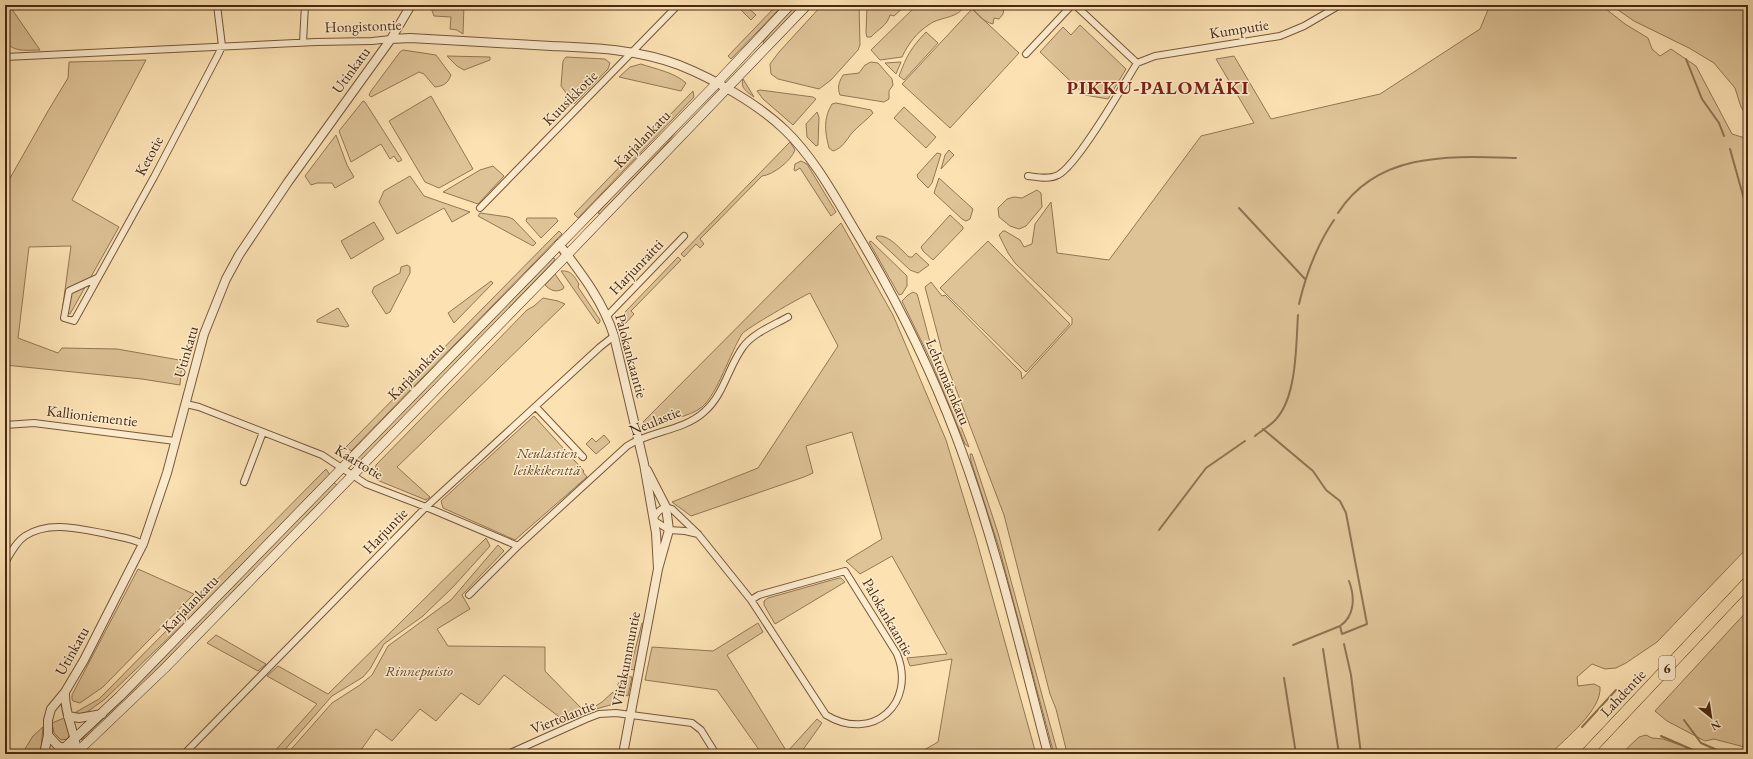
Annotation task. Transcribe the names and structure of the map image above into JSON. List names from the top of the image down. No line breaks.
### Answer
{"streets":{"highway":["6","Lahdentie"],"main road":["Karjalankatu"],"street":["Hongistontie","Kumputie","Utinkatu","Kuusikkotie","Ketotie","Harjunraitti","Palokankaantie","Lehtomäenkatu","Kallioniementie","Neulastie","Kaartotie","Harjuntie","Viitakummuntie","Viertolantie"]},"crossings":[["Hongistontie","Utinkatu"],["Hongistontie","Kuusikkotie"],["Hongistontie","Karjalankatu"],["Hongistontie","Ketotie"],["Hongistontie","Lehtomäenkatu"],["Utinkatu","Kallioniementie"],["Utinkatu","Kaartotie"],["Karjalankatu","Palokankaantie"],["Karjalankatu","Lehtomäenkatu"],["Karjalankatu","Kaartotie"],["Harjunraitti","Palokankaantie"],["Palokankaantie","Neulastie"],["Palokankaantie","Harjuntie"],["Palokankaantie","Viitakummuntie"],["Neulastie","Kaartotie"],["Kaartotie","Harjuntie"],["Viitakummuntie","Viertolantie"]],"districts":["PIKKU-PALOMÄKI"],"parks":["Neulastien leikkikenttä","Rinnepuisto"],"north":"bottom right"}
